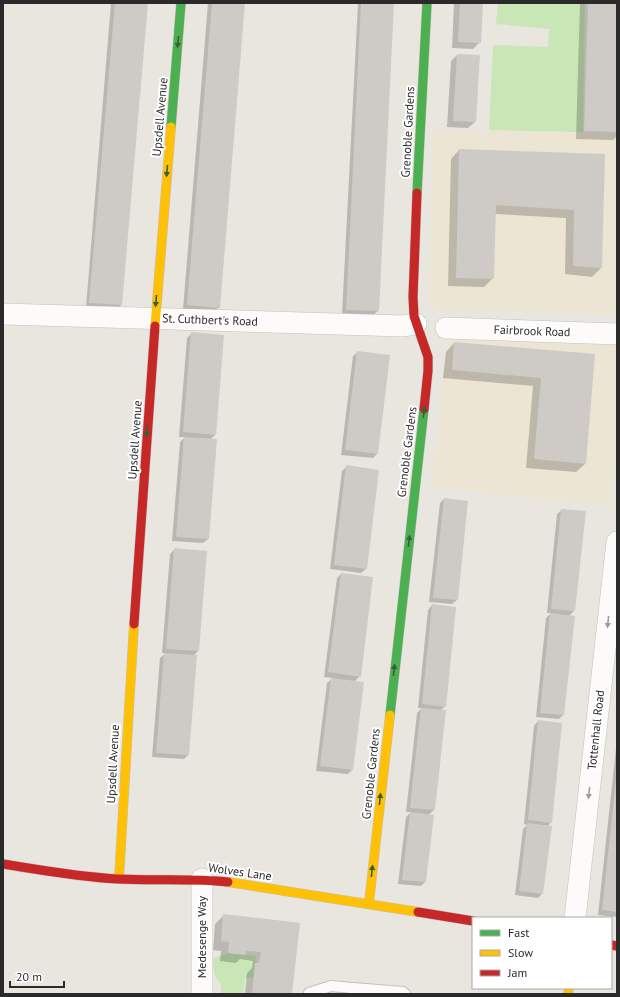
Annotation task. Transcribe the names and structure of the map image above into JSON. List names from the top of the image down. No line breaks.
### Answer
{"streets":{"street":["Upsdell Avenue","Grenoble Gardens","St. Cuthbert's Road","Fairbrook Road","Tottenhall Road","Wolves Lane","Medesenge Way"]},"crossings":[["Upsdell Avenue","St. Cuthbert's Road"],["Upsdell Avenue","Wolves Lane"],["Grenoble Gardens","St. Cuthbert's Road"],["Grenoble Gardens","Wolves Lane"],["Wolves Lane","Medesenge Way"]],"one_way":["Upsdell Avenue","Grenoble Gardens","Tottenhall Road"],"legend":["Fast","Slow","Jam"],"scale_bar":"20 m"}
